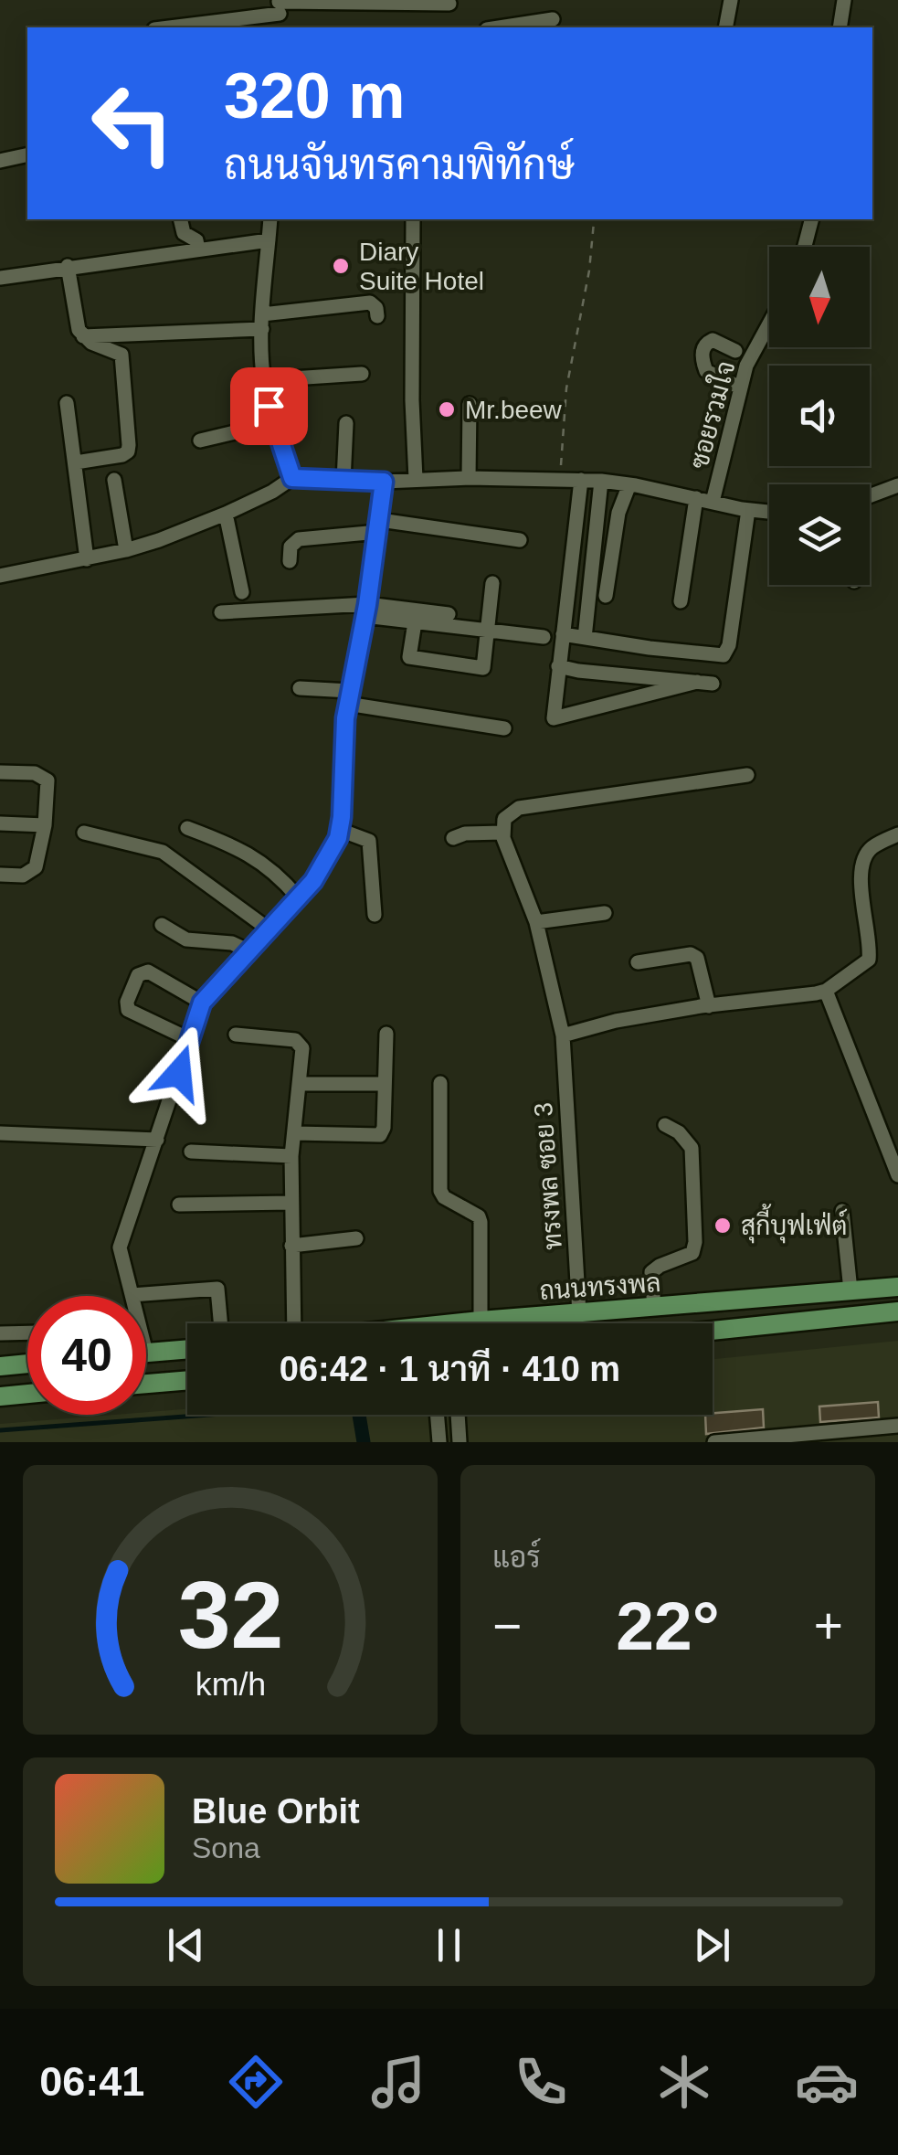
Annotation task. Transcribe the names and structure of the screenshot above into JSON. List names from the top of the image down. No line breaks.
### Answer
{"streets":{"main road":["ถนนทรงพล"],"street":["ซอยรวมใจ","ทรงพล ซอย 3"]},"crossings":[["ทรงพล ซอย 3","ถนนทรงพล"]],"places":["Diary Suite Hotel","Mr.beew","สุกี้บุฟเฟ่ต์"],"north":"bottom","page":{"turn":["320 m","ถนนจันทรคามพิทักษ์"],"limit":"40","trip":"06:42 · 1 นาที · 410 m","tile":"แอร์","heat":["−","22°","+"],"song":["Blue Orbit","Sona"],"tabs":"06:41","gauge":["32","km/h"]}}
